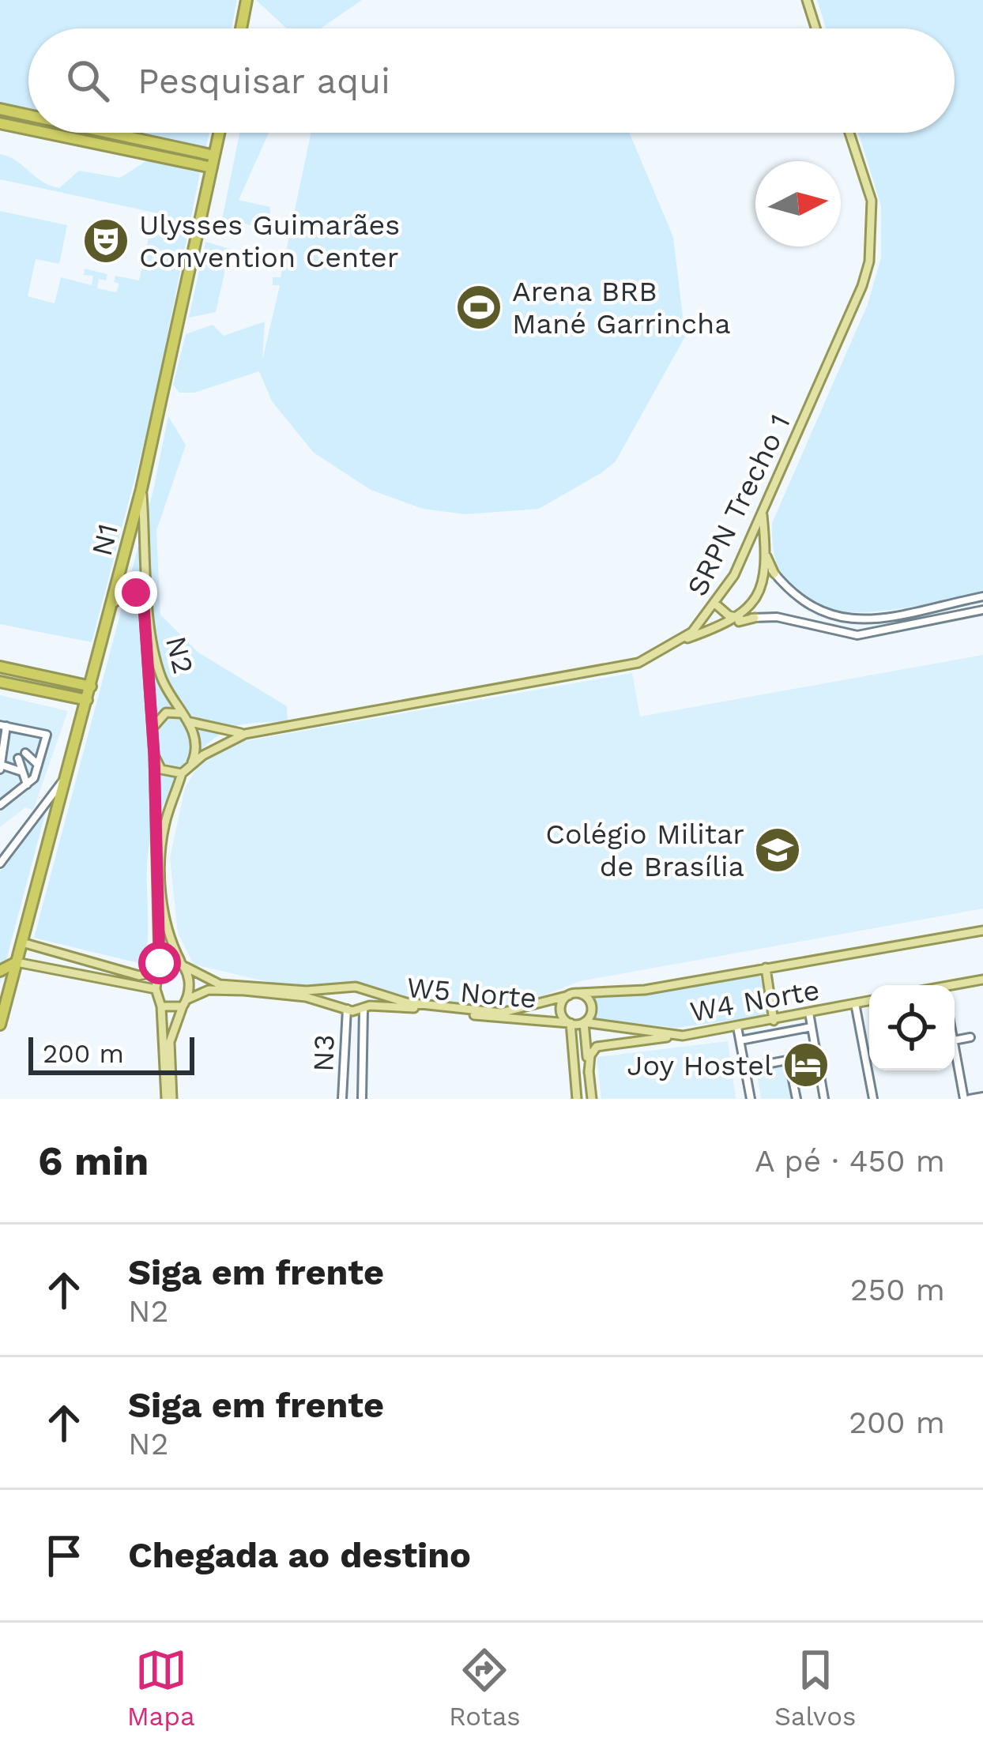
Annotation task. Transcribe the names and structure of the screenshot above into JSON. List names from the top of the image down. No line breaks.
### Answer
{"streets":{"highway":["N1"],"main road":["SRPN Trecho 1","N2","W5 Norte","W4 Norte"],"street":["N3"]},"crossings":[["SRPN Trecho 1","N2"],["N1","N2"],["W5 Norte","W4 Norte"],["W5 Norte","N3"]],"places":{"theatre":["Ulysses Guimarães Convention Center"],"sports":["Arena BRB Mané Garrincha"],"school or university":["Colégio Militar de Brasília"],"hotel":["Joy Hostel"]},"scale_bar":"200 m","north":"right","page":{"search":"Pesquisar aqui","scale":"200 m","heading":["6 min","A pé · 450 m"],"list":[["Siga em frente","N2","250 m"],["Siga em frente","N2","200 m"],"Chegada ao destino"],"nav":["Mapa","Rotas","Salvos"]}}
